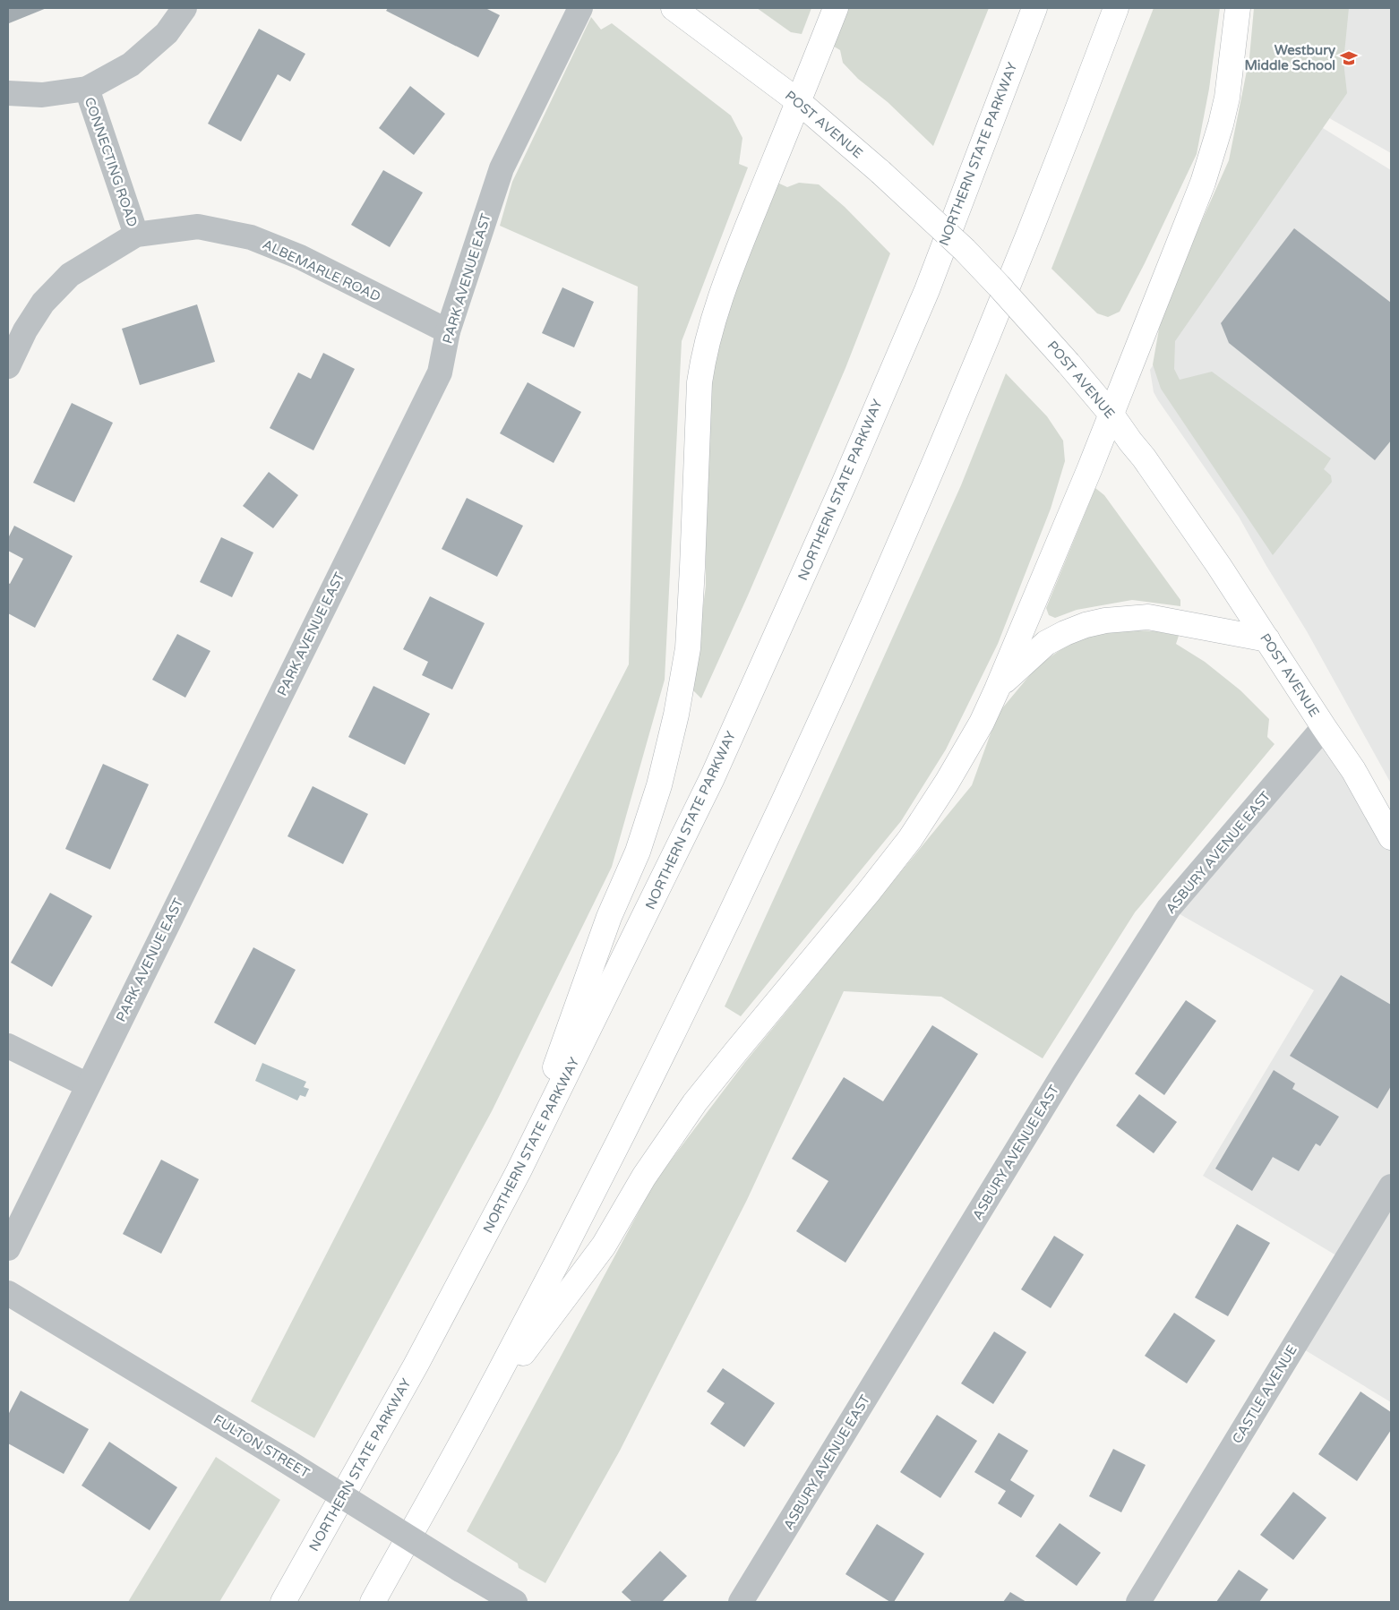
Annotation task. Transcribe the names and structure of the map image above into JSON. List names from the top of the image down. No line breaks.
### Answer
{"streets":{"main road":["POST AVENUE","NORTHERN STATE PARKWAY"],"street":["CONNECTING ROAD","ALBEMARLE ROAD","PARK AVENUE EAST","ASBURY AVENUE EAST","CASTLE AVENUE","FULTON STREET"]},"crossings":[["POST AVENUE","ASBURY AVENUE EAST"],["CONNECTING ROAD","ALBEMARLE ROAD"],["ALBEMARLE ROAD","PARK AVENUE EAST"]],"places":{"school or university":["Westbury Middle School"]}}
